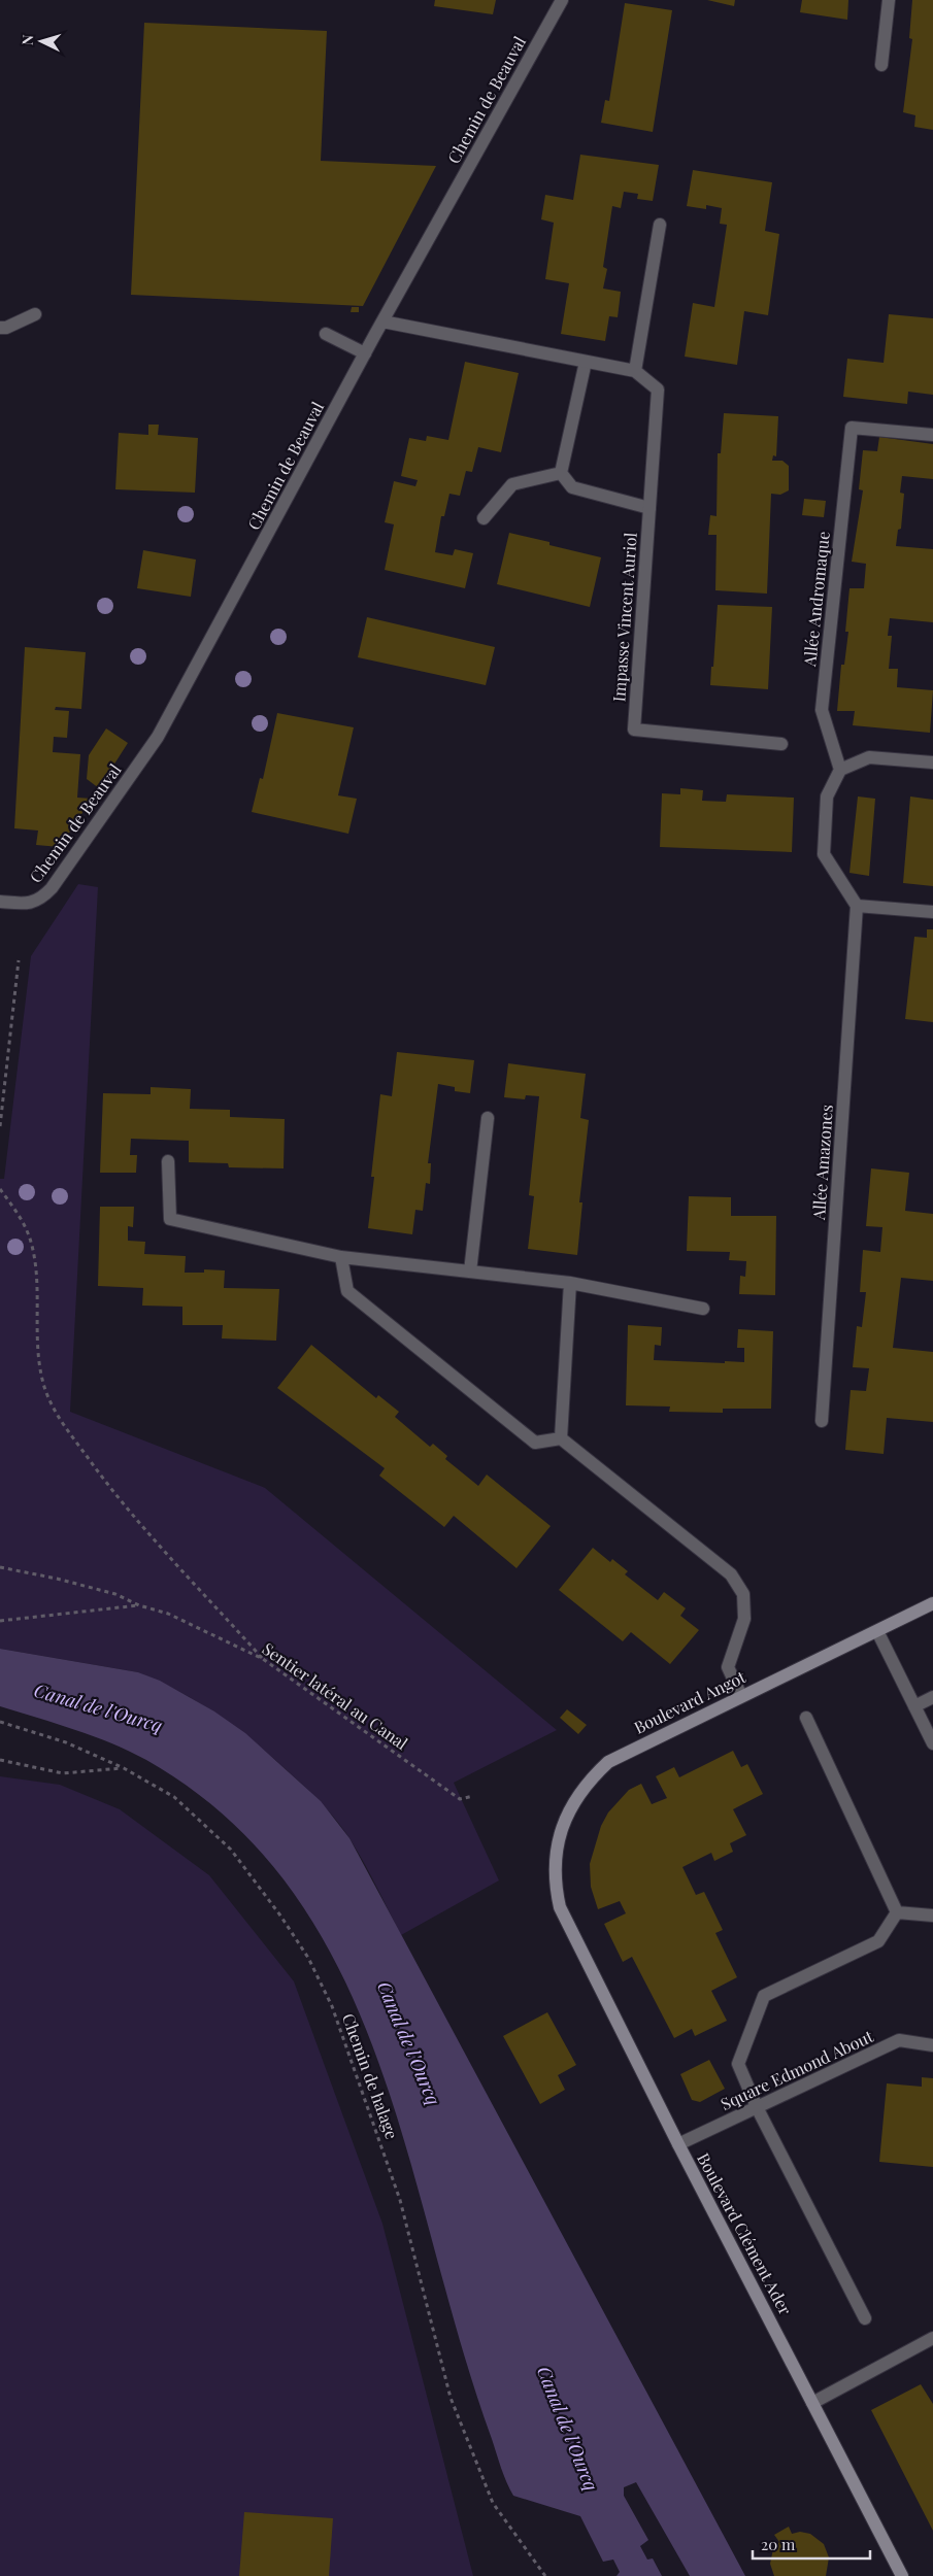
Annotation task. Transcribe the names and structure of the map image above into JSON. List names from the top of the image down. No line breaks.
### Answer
{"streets":{"street":["Chemin de Beauval","Allée Andromaque","Impasse Vincent Auriol","Allée Amazones","Boulevard Angot","Square Edmond About","Boulevard Clément Ader"],"path":["Sentier latéral au Canal","Chemin de halage"]},"crossings":[["Chemin de Beauval","Impasse Vincent Auriol"],["Boulevard Angot","Boulevard Clément Ader"],["Square Edmond About","Boulevard Clément Ader"]],"water":["Canal de l'Ourcq"],"scale_bar":"20 m","north":"left"}
